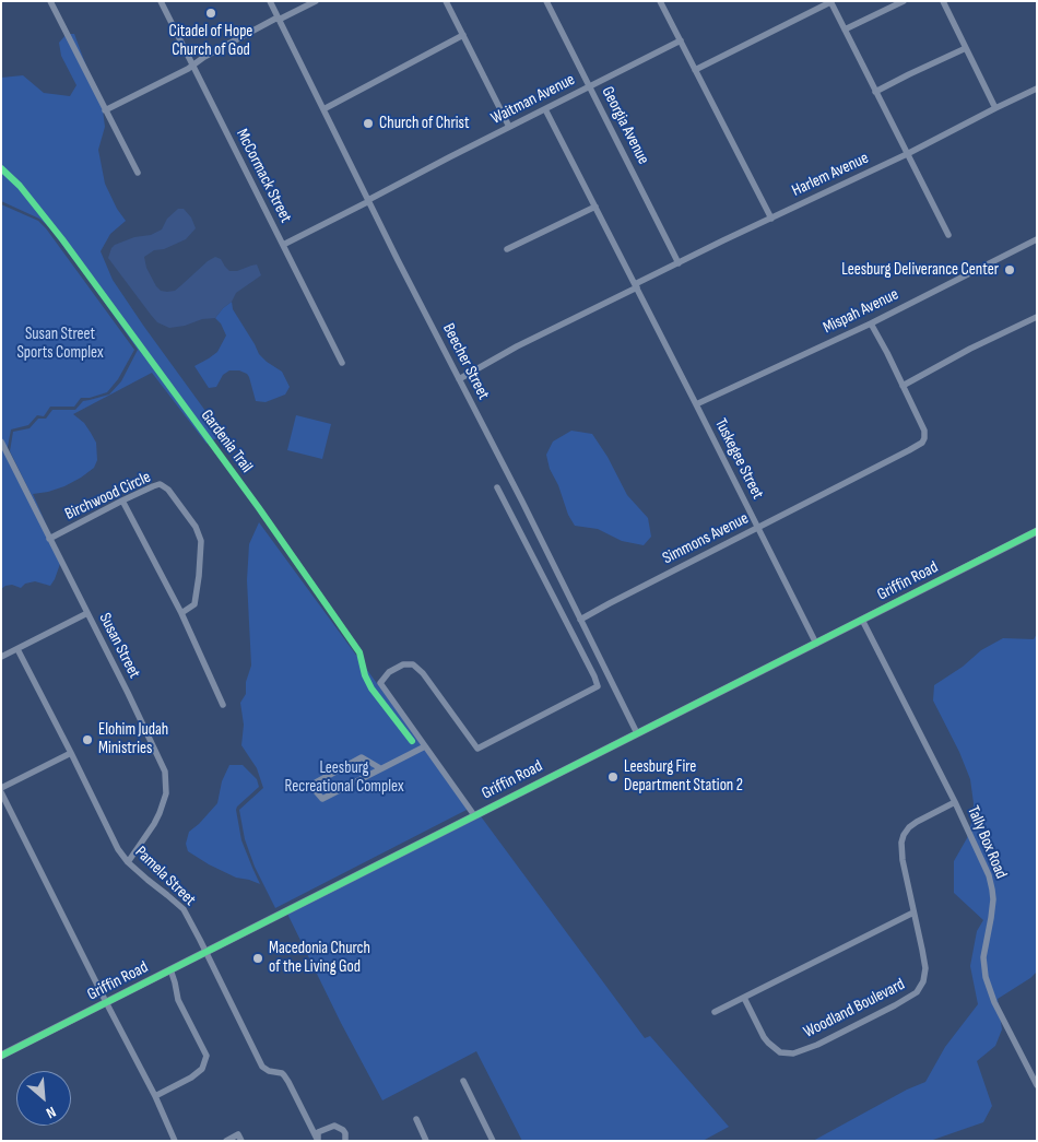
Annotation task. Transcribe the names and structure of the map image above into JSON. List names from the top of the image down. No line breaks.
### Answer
{"streets":{"street":["Waitman Avenue","Georgia Avenue","Harlem Avenue","McCormack Street","Mispah Avenue","Beecher Street","Tuskegee Street","Birchwood Circle","Simmons Avenue","Griffin Road","Susan Street","Tally Box Road","Pamela Street","Woodland Boulevard"],"cycle path":["Gardenia Trail"]},"crossings":[["Waitman Avenue","Georgia Avenue"],["Waitman Avenue","McCormack Street"],["Waitman Avenue","Beecher Street"],["Waitman Avenue","Tuskegee Street"],["Georgia Avenue","Harlem Avenue"],["Harlem Avenue","Beecher Street"],["Harlem Avenue","Tuskegee Street"],["Mispah Avenue","Tuskegee Street"],["Beecher Street","Simmons Avenue"],["Beecher Street","Griffin Road"],["Tuskegee Street","Simmons Avenue"],["Tuskegee Street","Griffin Road"],["Birchwood Circle","Susan Street"],["Griffin Road","Tally Box Road"],["Griffin Road","Pamela Street"],["Susan Street","Pamela Street"],["Tally Box Road","Woodland Boulevard"]],"parks":["Susan Street Sports Complex","Leesburg Recreational Complex"],"places":["Citadel of Hope Church of God","Church of Christ","Leesburg Deliverance Center","Elohim Judah Ministries","Leesburg Fire Department Station 2","Macedonia Church of the Living God"],"north":"bottom right"}
